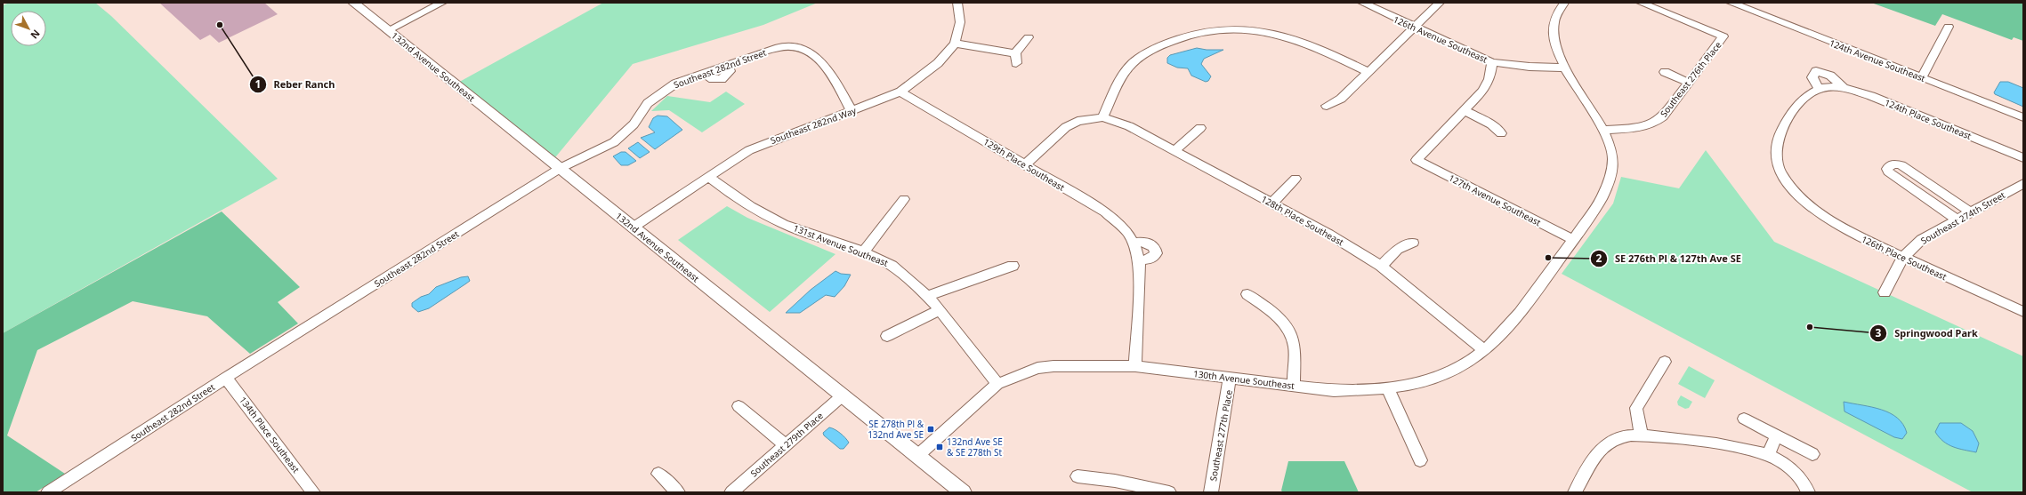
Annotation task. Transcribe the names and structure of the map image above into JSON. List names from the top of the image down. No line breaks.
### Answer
{"streets":{"main road":["132nd Avenue Southeast"],"street":["126th Avenue Southeast","124th Avenue Southeast","Southeast 282nd Street","Southeast 276th Place","124th Place Southeast","Southeast 282nd Way","129th Place Southeast","127th Avenue Southeast","Southeast 274th Street","128th Place Southeast","131st Avenue Southeast","126th Place Southeast","130th Avenue Southeast","134th Place Southeast","Southeast 277th Place","Southeast 279th Place"]},"crossings":[["132nd Avenue Southeast","Southeast 282nd Street"],["132nd Avenue Southeast","Southeast 282nd Way"],["132nd Avenue Southeast","Southeast 279th Place"],["Southeast 282nd Street","Southeast 282nd Way"],["Southeast 282nd Street","134th Place Southeast"],["124th Place Southeast","126th Place Southeast"],["Southeast 282nd Way","129th Place Southeast"],["Southeast 282nd Way","131st Avenue Southeast"],["129th Place Southeast","130th Avenue Southeast"],["Southeast 274th Street","126th Place Southeast"],["128th Place Southeast","130th Avenue Southeast"],["131st Avenue Southeast","130th Avenue Southeast"],["130th Avenue Southeast","Southeast 277th Place"]],"places":{"other":["Reber Ranch","SE 276th Pl & 127th Ave SE","Springwood Park"],"transit":["SE 278th Pl & 132nd Ave SE","132nd Ave SE & SE 278th St"]},"north":"bottom right"}
